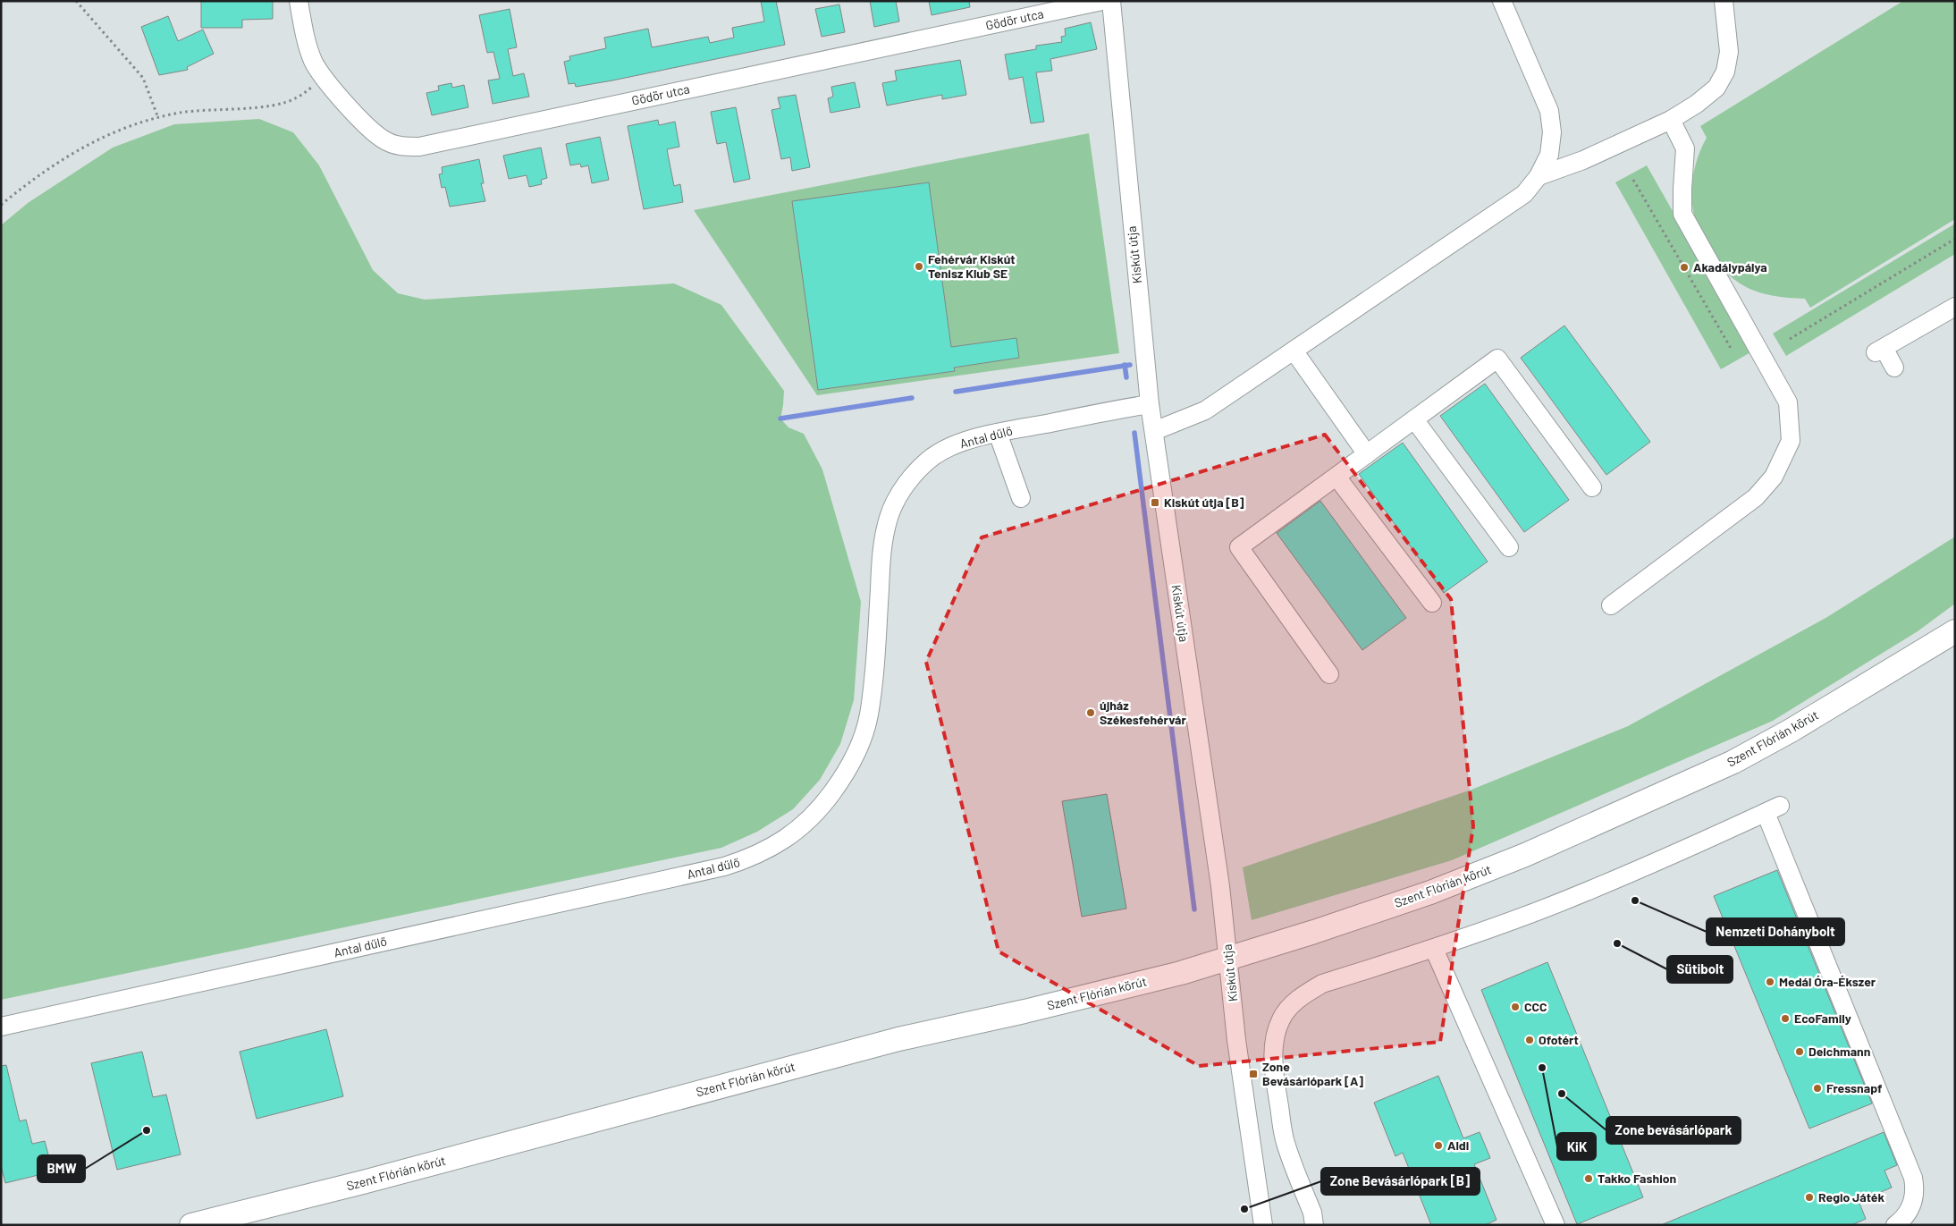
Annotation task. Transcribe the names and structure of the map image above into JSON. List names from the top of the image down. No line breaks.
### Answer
{"streets":{"main road":["Szent Flórián körút"],"street":["Gödör utca","Kiskút útja","Antal dűlő"]},"crossings":[["Kiskút útja","Antal dűlő"],["Kiskút útja","Szent Flórián körút"]],"places":{"other":["Fehérvár Kiskút Tenisz Klub SE","Akadálypálya","újház Székesfehérvár","Nemzeti Dohánybolt","Sütibolt","Medál Óra-Ékszer","CCC","EcoFamily","Ofotért","Deichmann","KiK","Fressnapf","Zone bevásárlópark","BMW","Aldi","Takko Fashion","Regio Játék","Zone Bevásárlópark [B]"],"transit":["Kiskút útja [B]","Zone Bevásárlópark [A]"]}}
